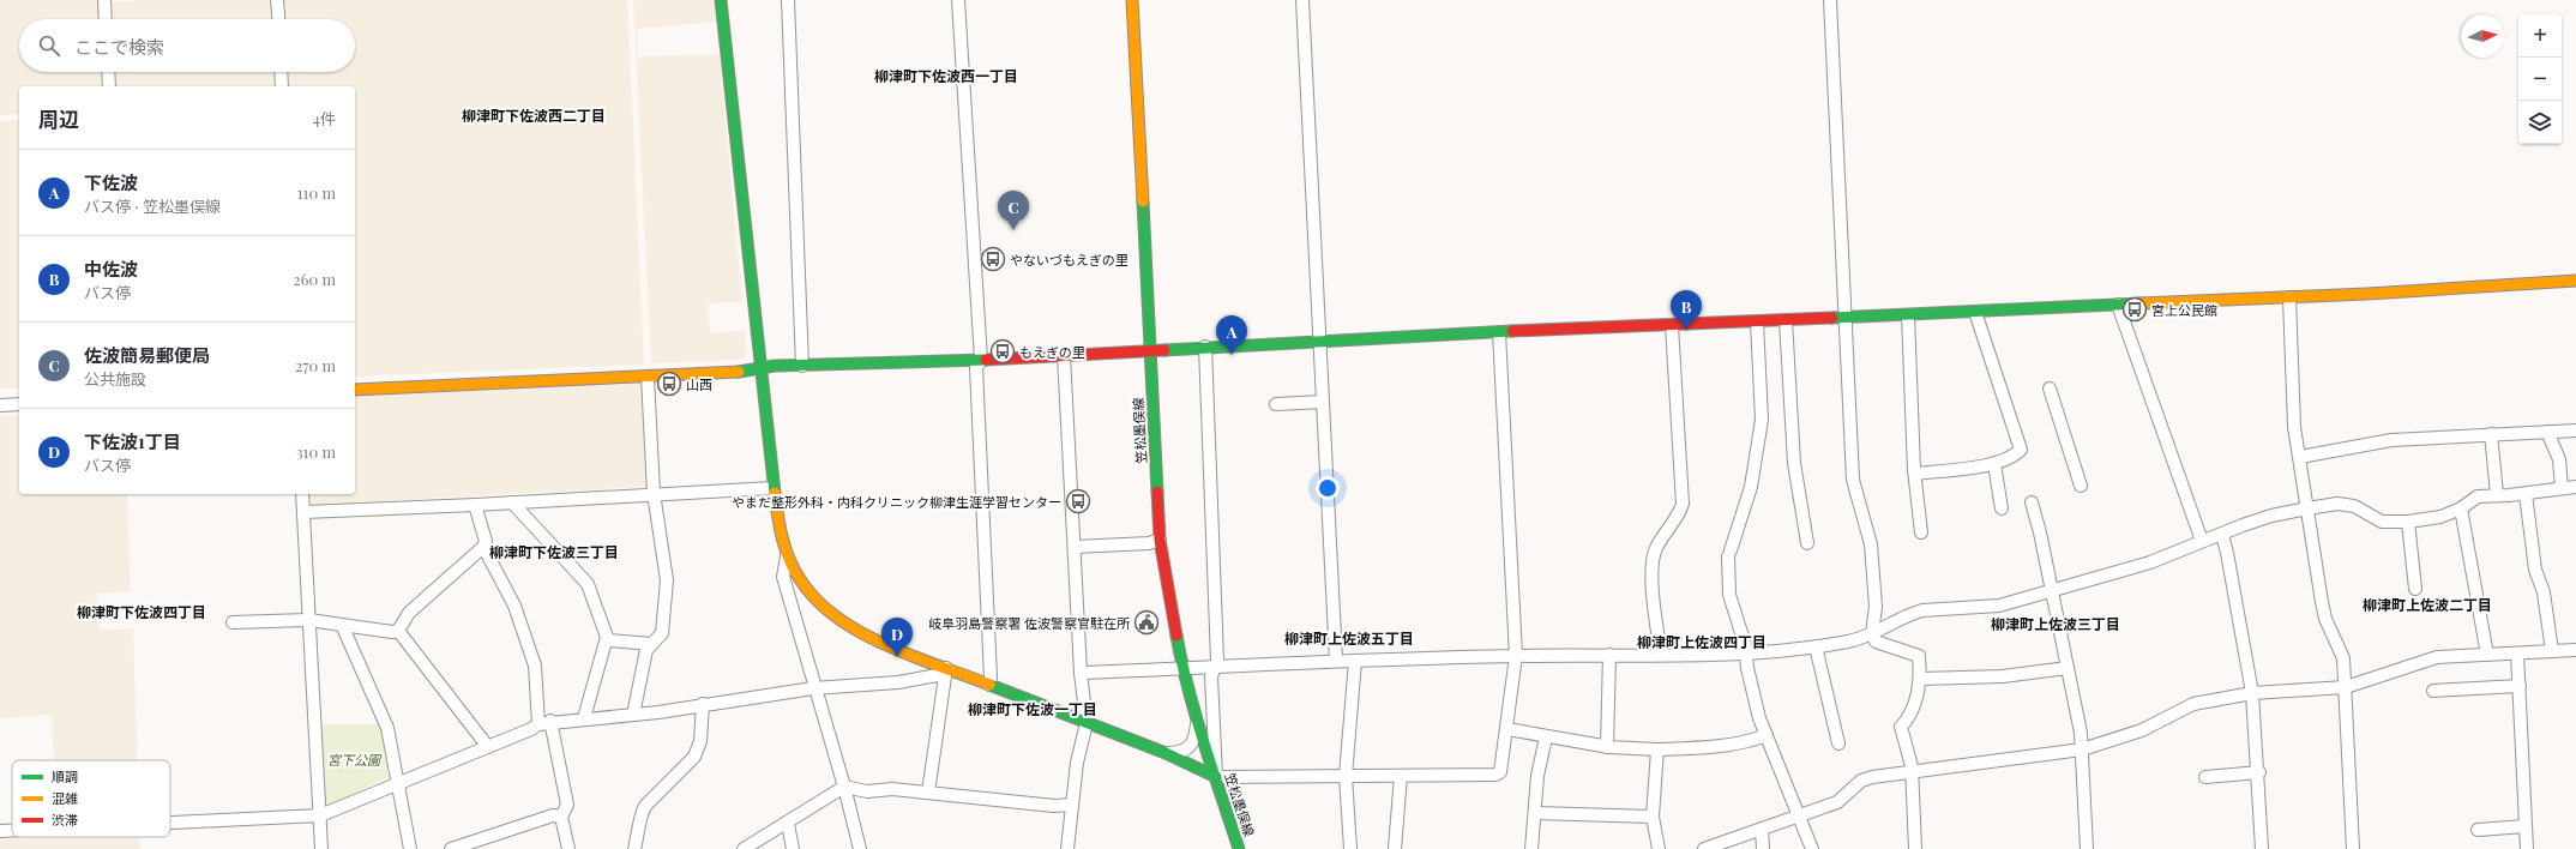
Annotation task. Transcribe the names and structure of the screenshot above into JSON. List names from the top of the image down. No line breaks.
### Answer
{"streets":{"street":["笠松墨俣線"]},"districts":["柳津町下佐波西一丁目","柳津町下佐波西二丁目","柳津町下佐波三丁目","柳津町上佐波二丁目","柳津町下佐波四丁目","柳津町上佐波三丁目","柳津町上佐波五丁目","柳津町上佐波四丁目","柳津町下佐波一丁目"],"parks":["宮下公園"],"places":{"bus stop":["やないづもえぎの里","宮上公民館","もえぎの里","山西","やまだ整形外科・内科クリニック柳津生涯学習センター"],"public building":["岐阜羽島警察署 佐波警察官駐在所"]},"legend":["順調","混雑","渋滞"],"north":"right","page":{"map_buttons":["+","−"],"search":"ここで検索","heading":["周辺","4件"],"list":[{"mark":"A","name":"下佐波","note":"バス停 · 笠松墨俣線","value":"110 m"},{"mark":"B","name":"中佐波","note":"バス停","value":"260 m"},{"mark":"C","name":"佐波簡易郵便局","note":"公共施設","value":"270 m"},{"mark":"D","name":"下佐波1丁目","note":"バス停","value":"310 m"}],"pins":["C","B","A","D"]}}
